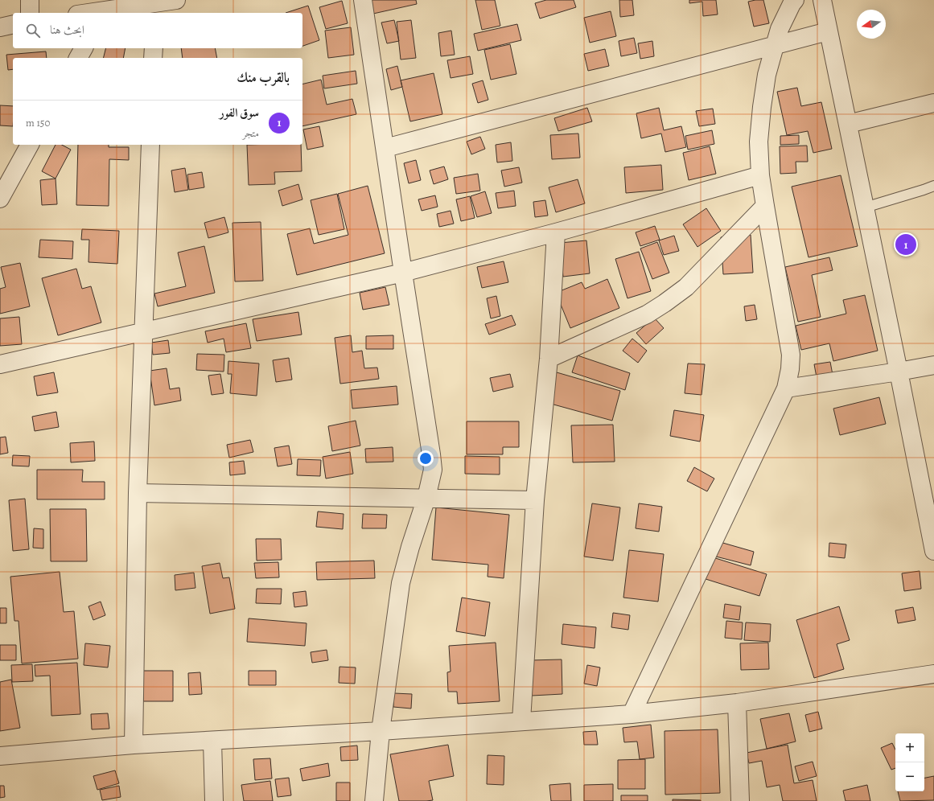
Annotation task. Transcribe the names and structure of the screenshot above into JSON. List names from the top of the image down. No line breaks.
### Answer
{"north":"left","page":{"search":"ابحث هنا","heading":"بالقرب منك","list":[{"mark":"1","name":"سوق الفور","note":"متجر","value":"150 m"}],"pins":"1","map_buttons":["+","−"]}}
